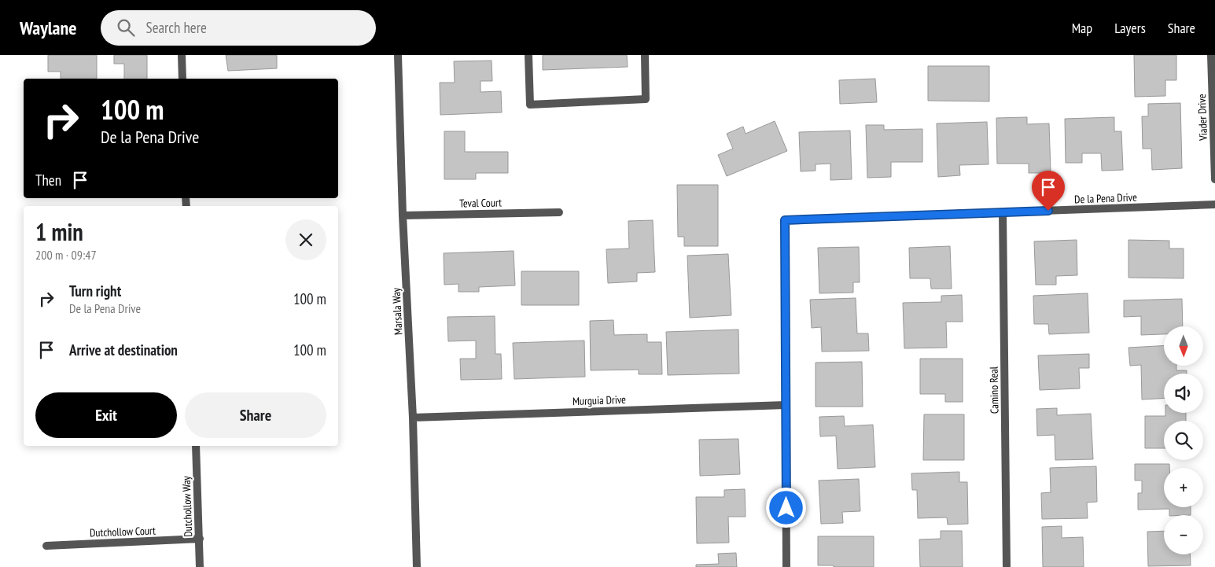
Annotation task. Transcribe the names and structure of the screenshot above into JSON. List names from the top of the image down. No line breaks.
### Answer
{"streets":{"street":["Viader Drive","De la Pena Drive","Teval Court","Marsala Way","Camino Real","Murguia Drive","Dutchollow Way","Dutchollow Court"]},"crossings":[["De la Pena Drive","Camino Real"],["De la Pena Drive","Murguia Drive"],["Teval Court","Marsala Way"],["Marsala Way","Murguia Drive"],["Dutchollow Way","Dutchollow Court"]],"north":"bottom","page":{"header":"Waylane","search":"Search here","nav":["Map","Layers","Share"],"turn":["100 m","De la Pena Drive"],"then":"Then","heading":["1 min","200 m · 09:47"],"list":[{"name":"Turn right","note":"De la Pena Drive","value":"100 m"},{"name":"Arrive at destination","value":"100 m"}],"map_buttons":["+","−"],"buttons":["Exit","Share"]}}
